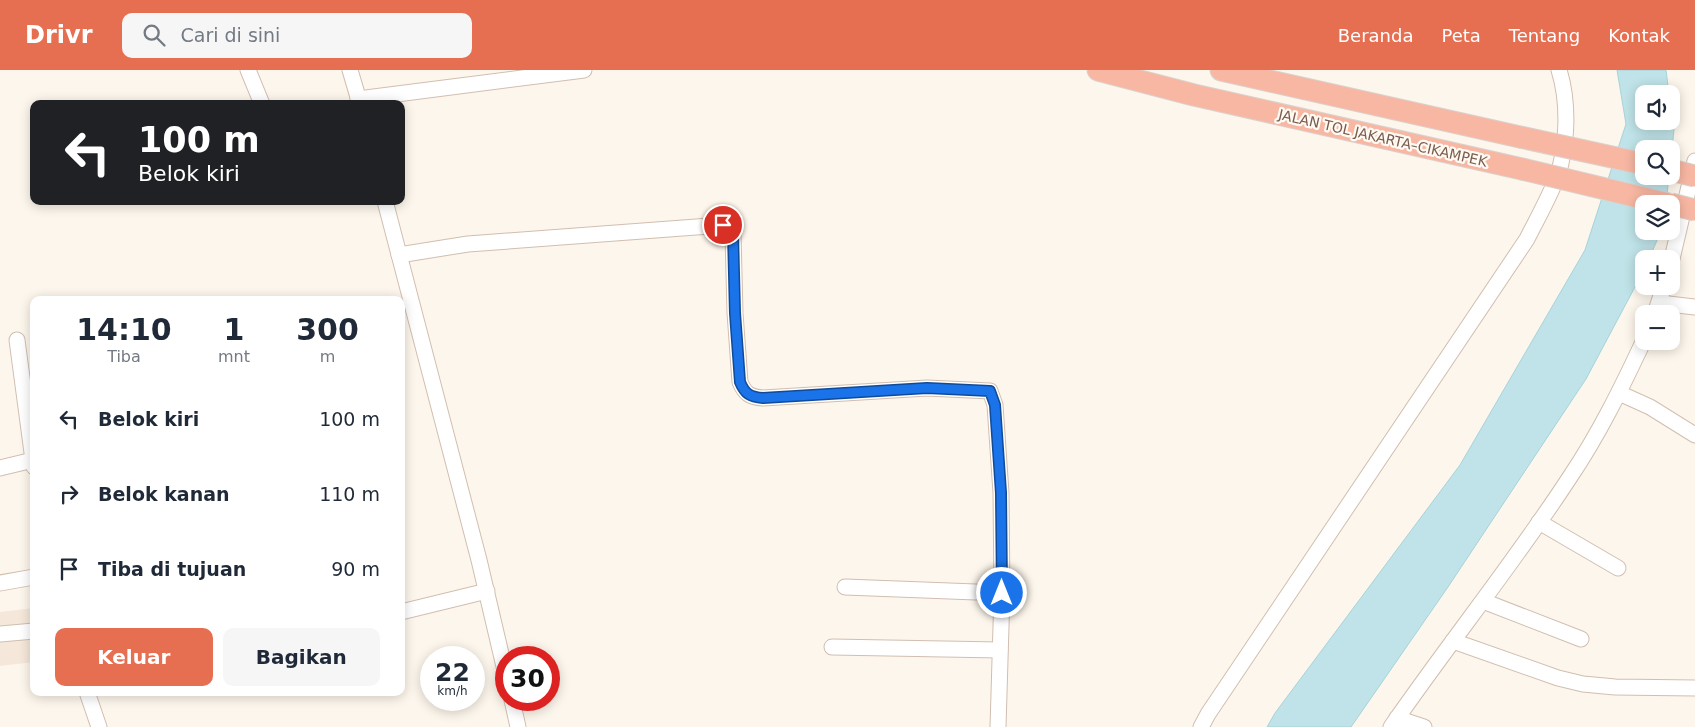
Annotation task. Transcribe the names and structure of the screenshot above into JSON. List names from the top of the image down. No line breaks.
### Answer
{"streets":{"highway":["JALAN TOL JAKARTA–CIKAMPEK"]},"page":{"header":"Drivr","search":"Cari di sini","nav":["Beranda","Peta","Tentang","Kontak"],"map_buttons":["+","−"],"turn":["100 m","Belok kiri"],"eta":["14:10","Tiba","1","mnt","300","m"],"list":[{"name":"Belok kiri","value":"100 m"},{"name":"Belok kanan","value":"110 m"},{"name":"Tiba di tujuan","value":"90 m"}],"buttons":["Keluar","Bagikan"],"speed":"22 km/h","limit":"30"}}
